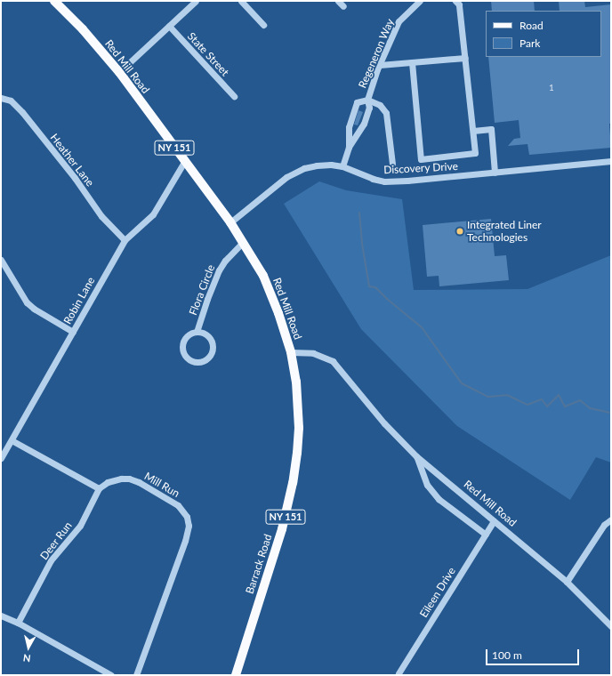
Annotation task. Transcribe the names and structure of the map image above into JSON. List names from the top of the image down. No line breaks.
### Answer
{"streets":{"main road":["Red Mill Road","NY 151","Barrack Road"],"street":["Regeneron Way","State Street","Heather Lane","Discovery Drive","Flora Circle","Robin Lane","Mill Run","Deer Run","Eileen Drive"]},"crossings":[["Regeneron Way","Discovery Drive"],["Red Mill Road","Discovery Drive"],["Red Mill Road","Flora Circle"],["Red Mill Road","Robin Lane"],["Red Mill Road","Barrack Road"],["Red Mill Road","Eileen Drive"],["Heather Lane","Robin Lane"],["Mill Run","Deer Run"]],"places":["Integrated Liner Technologies"],"house_numbers":["1"],"legend":["Road","Park"],"scale_bar":"100 m","north":"bottom"}
